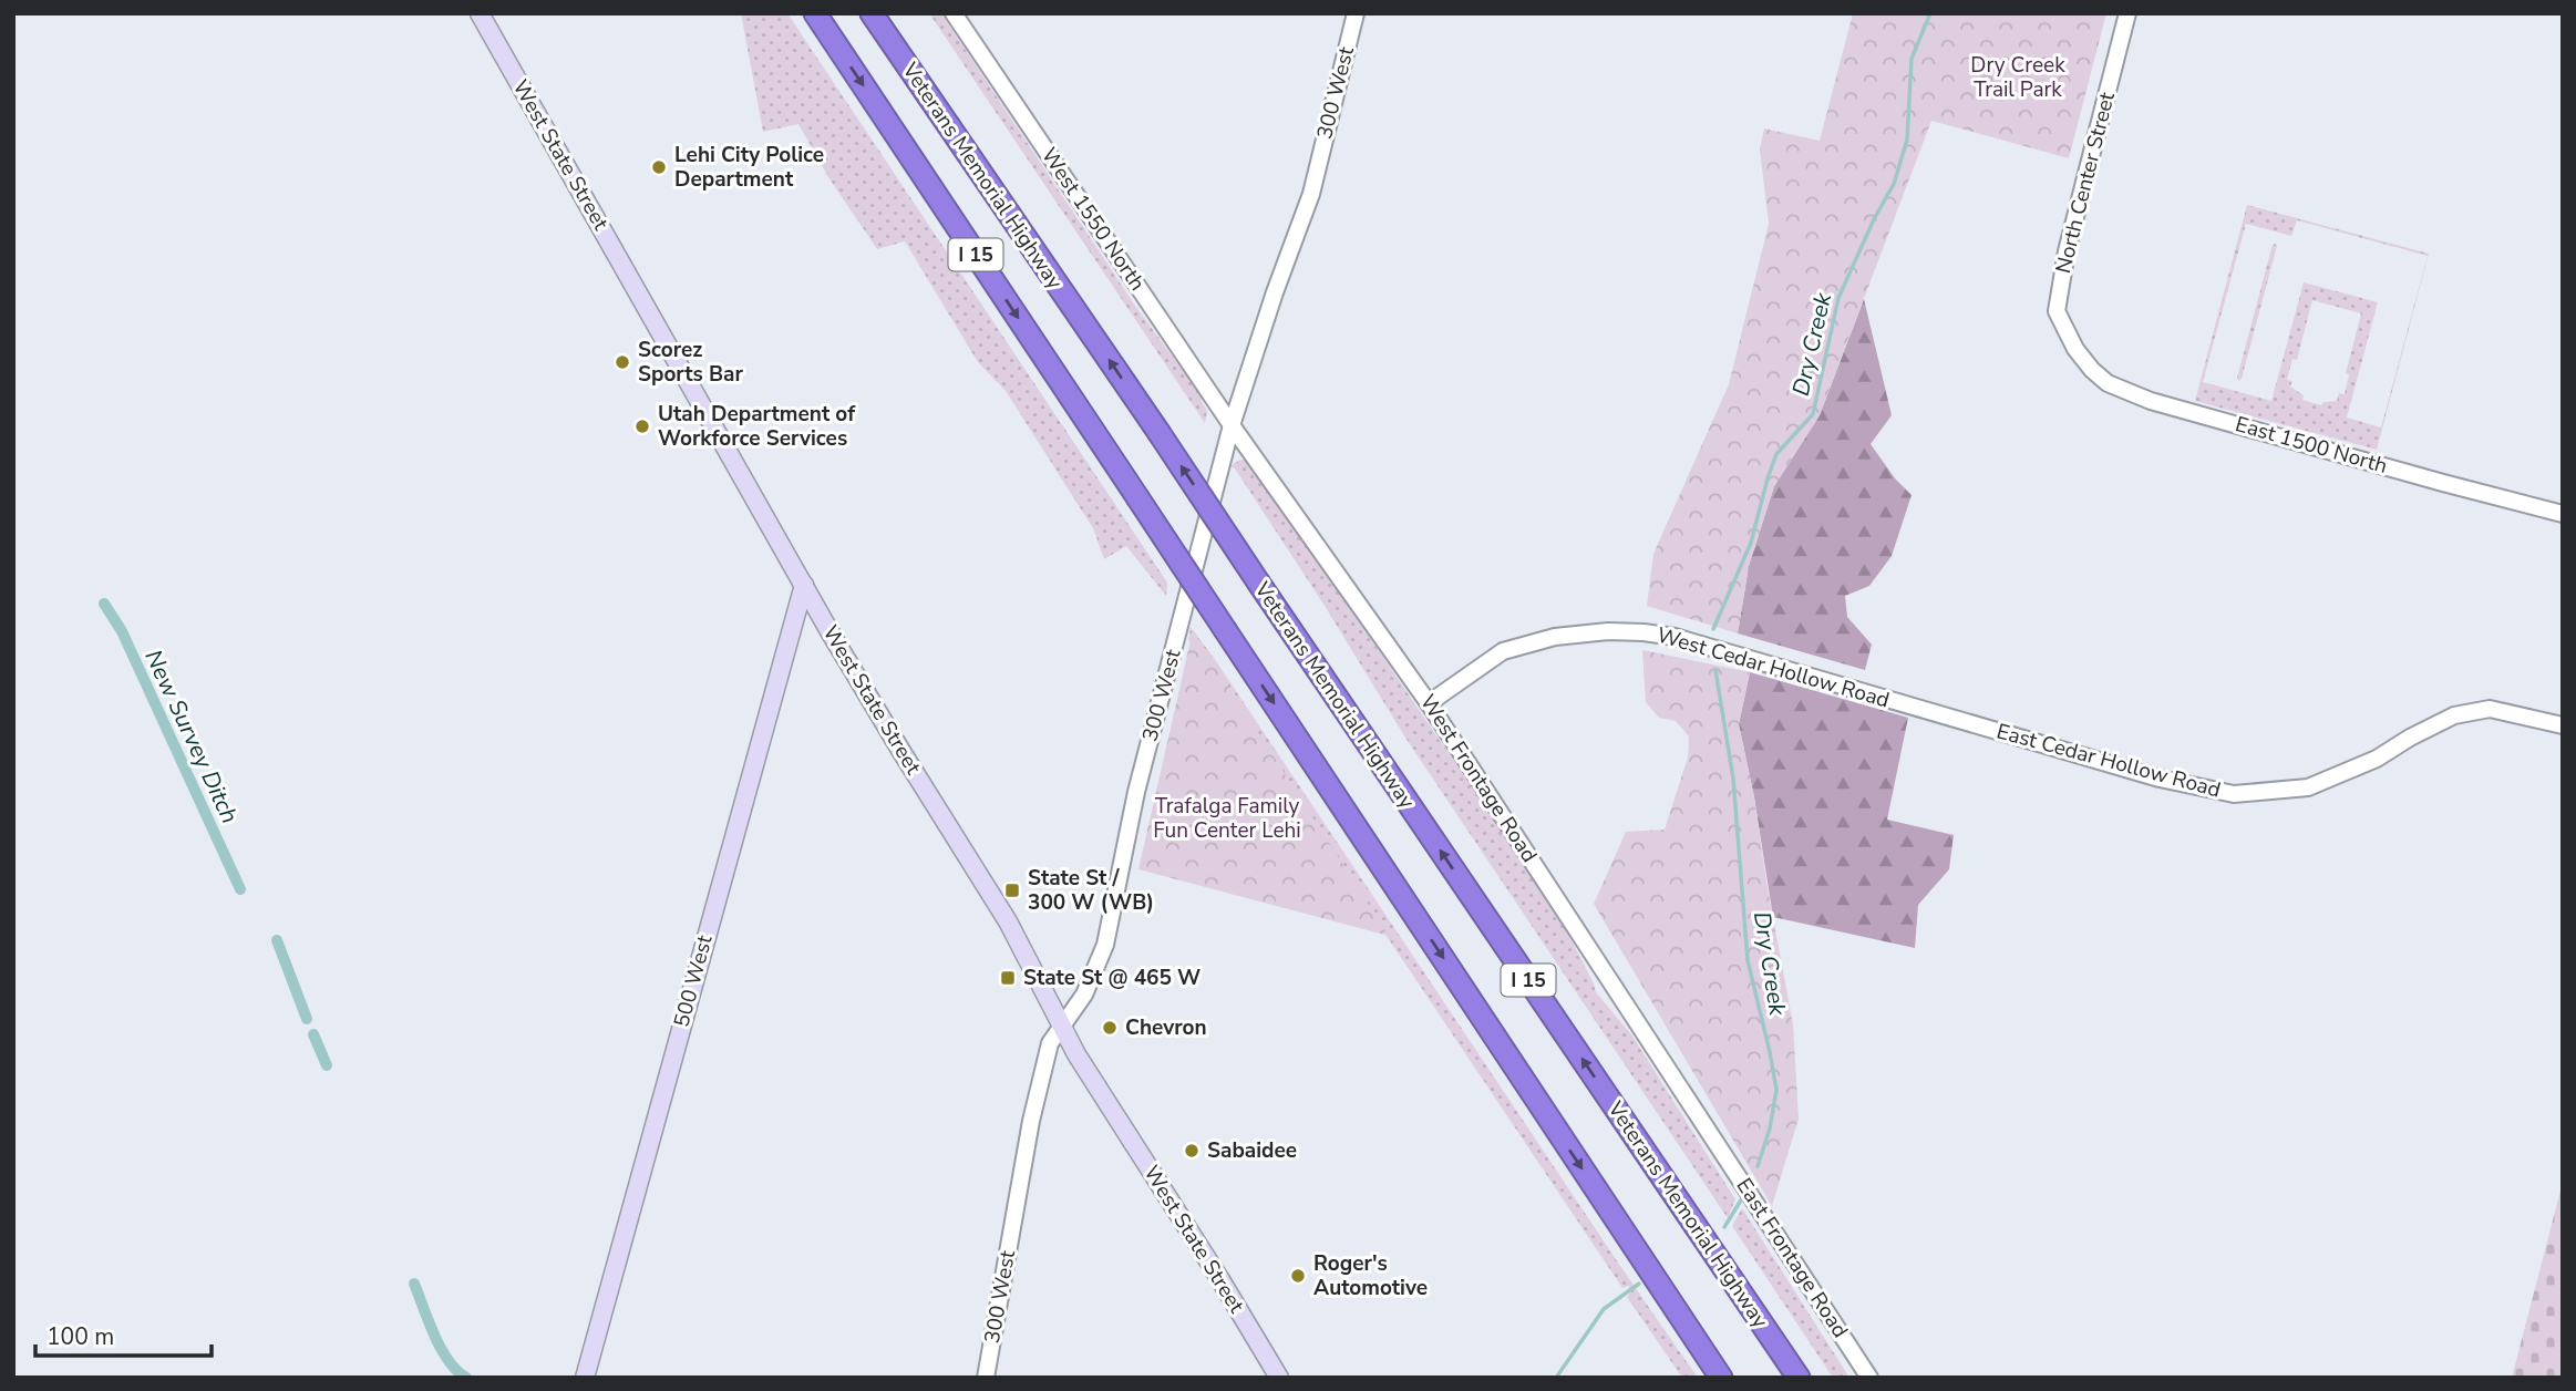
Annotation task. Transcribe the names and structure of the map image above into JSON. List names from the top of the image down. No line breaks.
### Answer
{"streets":{"highway":["Veterans Memorial Highway","I 15"],"main road":["West State Street","500 West"],"street":["300 West","North Center Street","West 1550 North","East 1500 North","West Cedar Hollow Road","East Cedar Hollow Road","West Frontage Road","East Frontage Road"]},"crossings":[["300 West","West State Street"],["300 West","West 1550 North"],["300 West","West Frontage Road"],["West State Street","500 West"],["North Center Street","East 1500 North"],["West 1550 North","West Frontage Road"],["West Cedar Hollow Road","East Cedar Hollow Road"],["West Cedar Hollow Road","West Frontage Road"],["West Frontage Road","East Frontage Road"]],"water":["Dry Creek","New Survey Ditch"],"parks":["Dry Creek Trail Park","Trafalga Family Fun Center Lehi"],"places":{"other":["Lehi City Police Department","Scorez Sports Bar","Utah Department of Workforce Services","Chevron","Sabaidee","Roger's Automotive"],"transit":["State St / 300 W (WB)","State St @ 465 W"]},"scale_bar":"100 m"}
